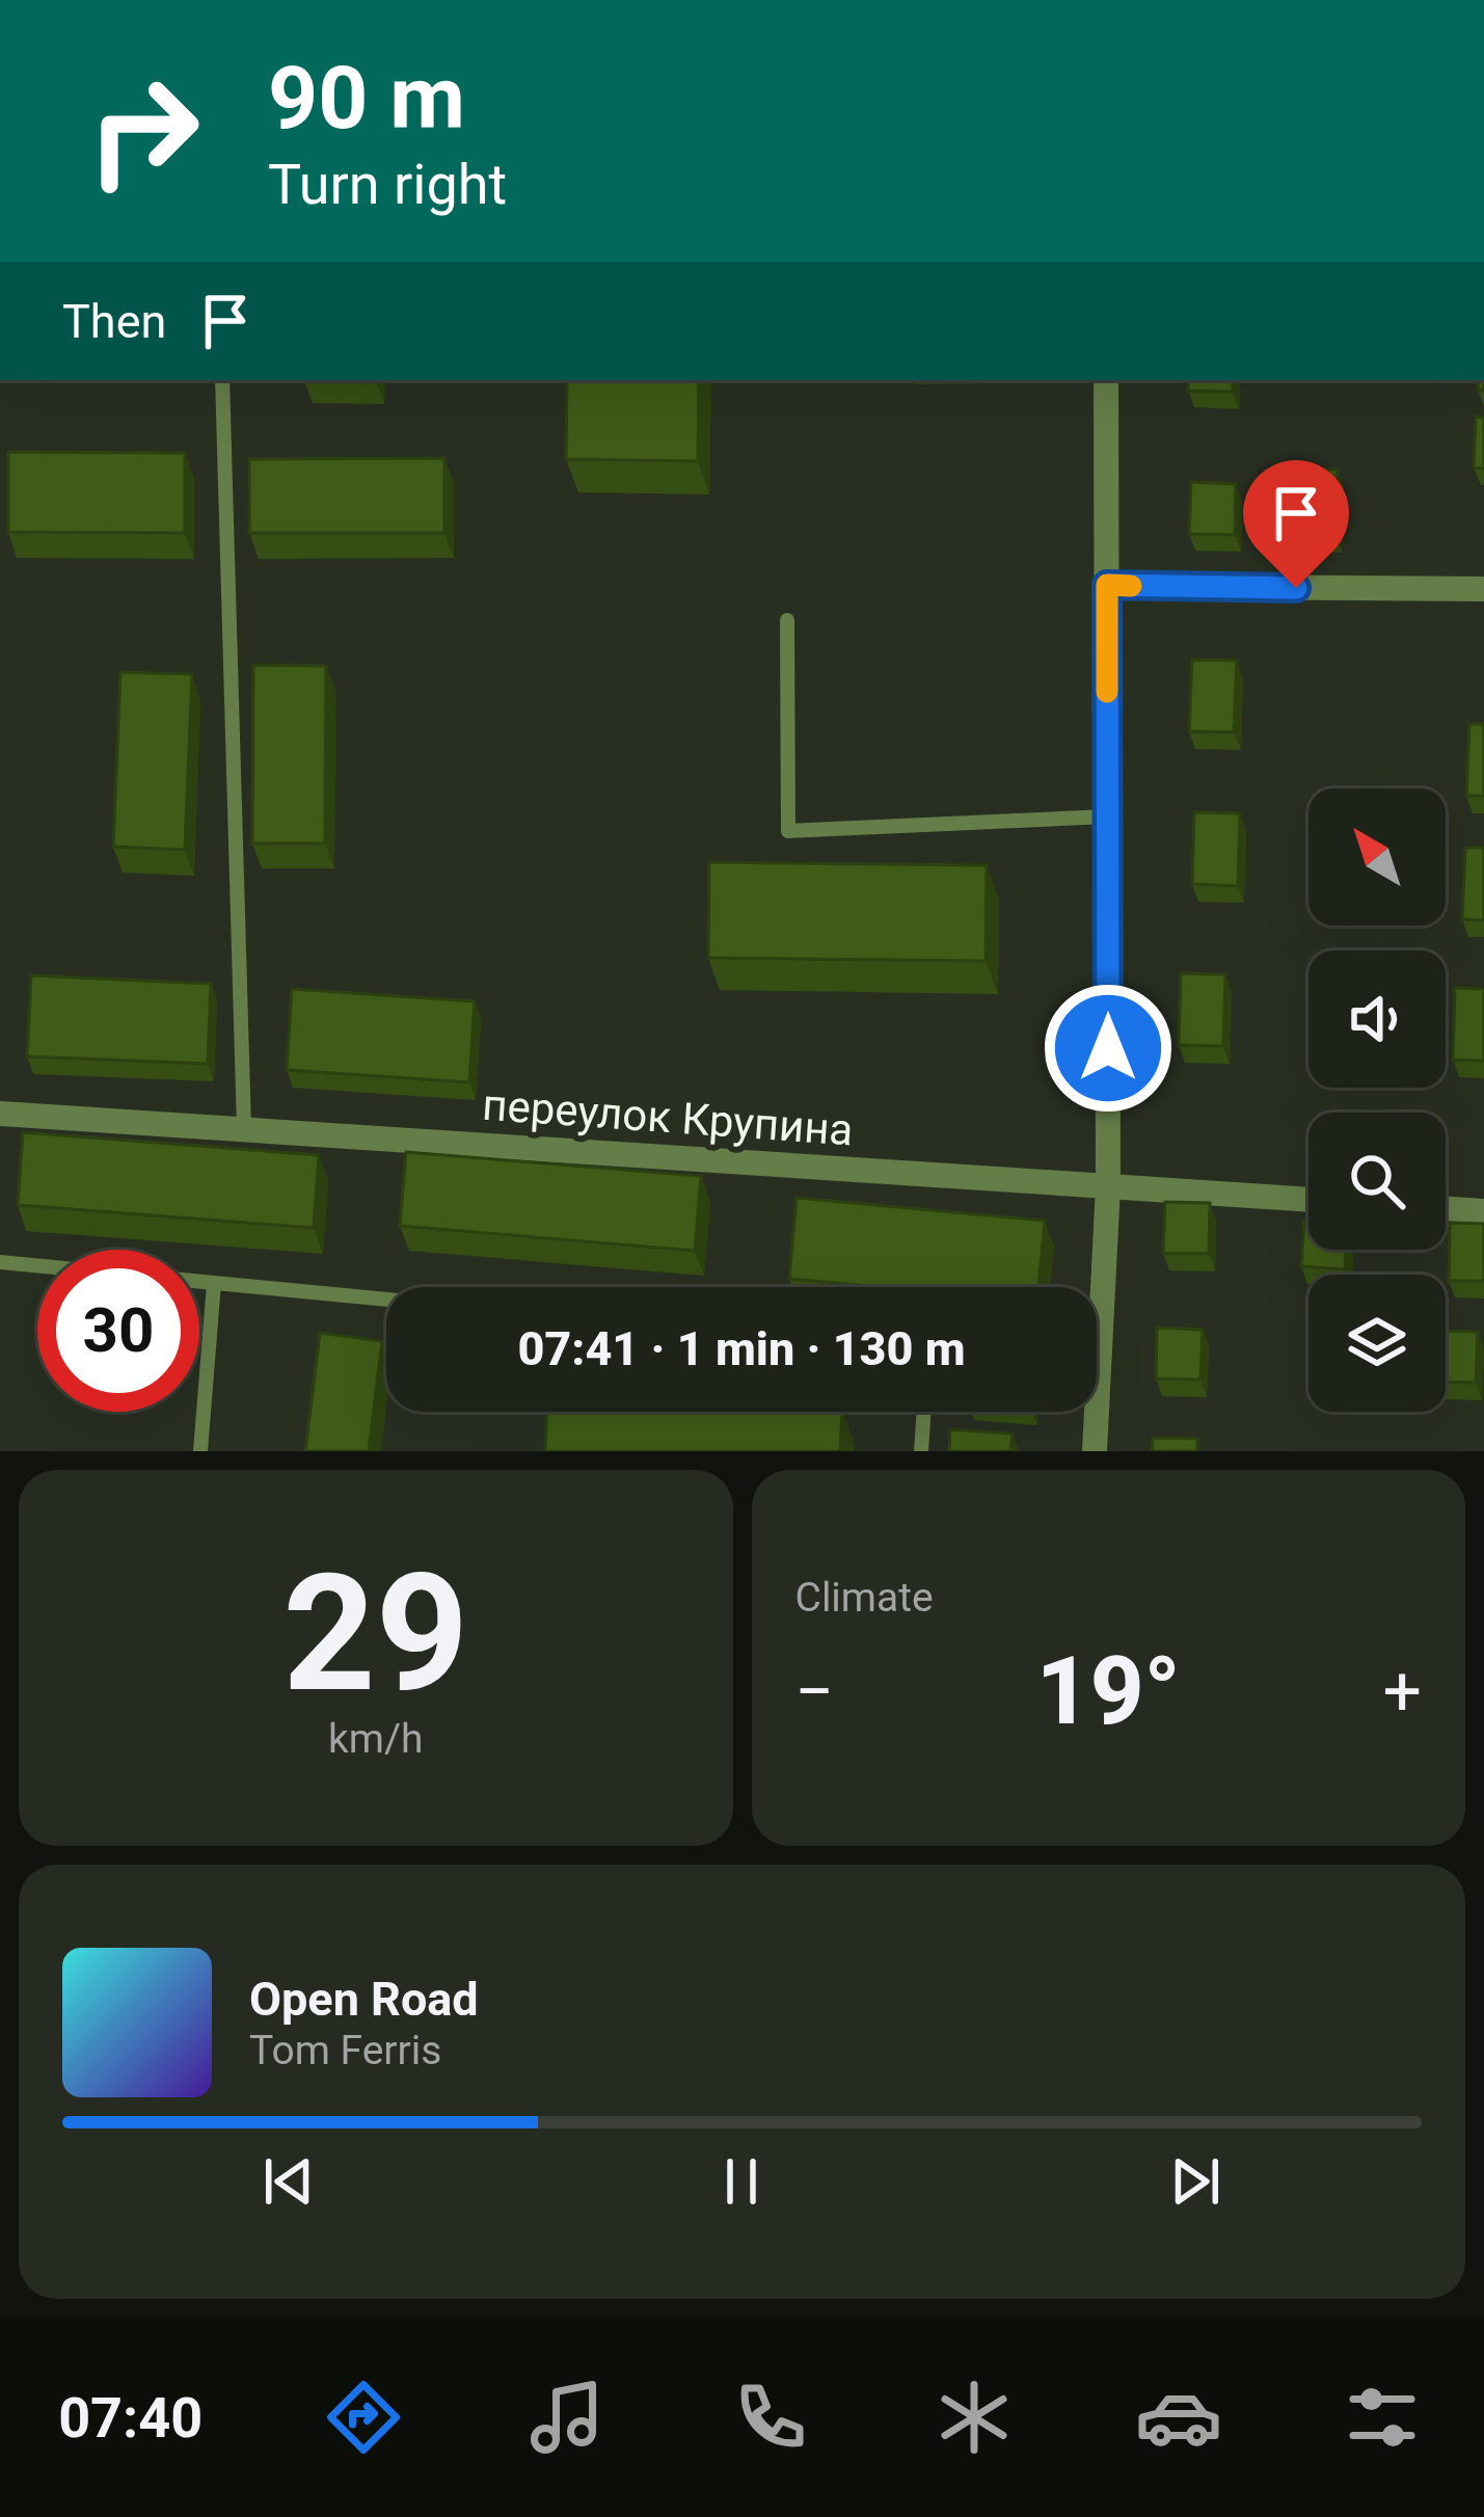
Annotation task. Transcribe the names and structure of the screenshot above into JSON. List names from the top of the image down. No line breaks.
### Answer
{"streets":{"street":["переулок Крупина"]},"north":"top left","page":{"turn":["90 m","Turn right"],"then":"Then","limit":"30","trip":"07:41 · 1 min · 130 m","tile":[["29","km/h"],"Climate"],"heat":["−","19°","+"],"song":["Open Road","Tom Ferris"],"tabs":"07:40"}}
